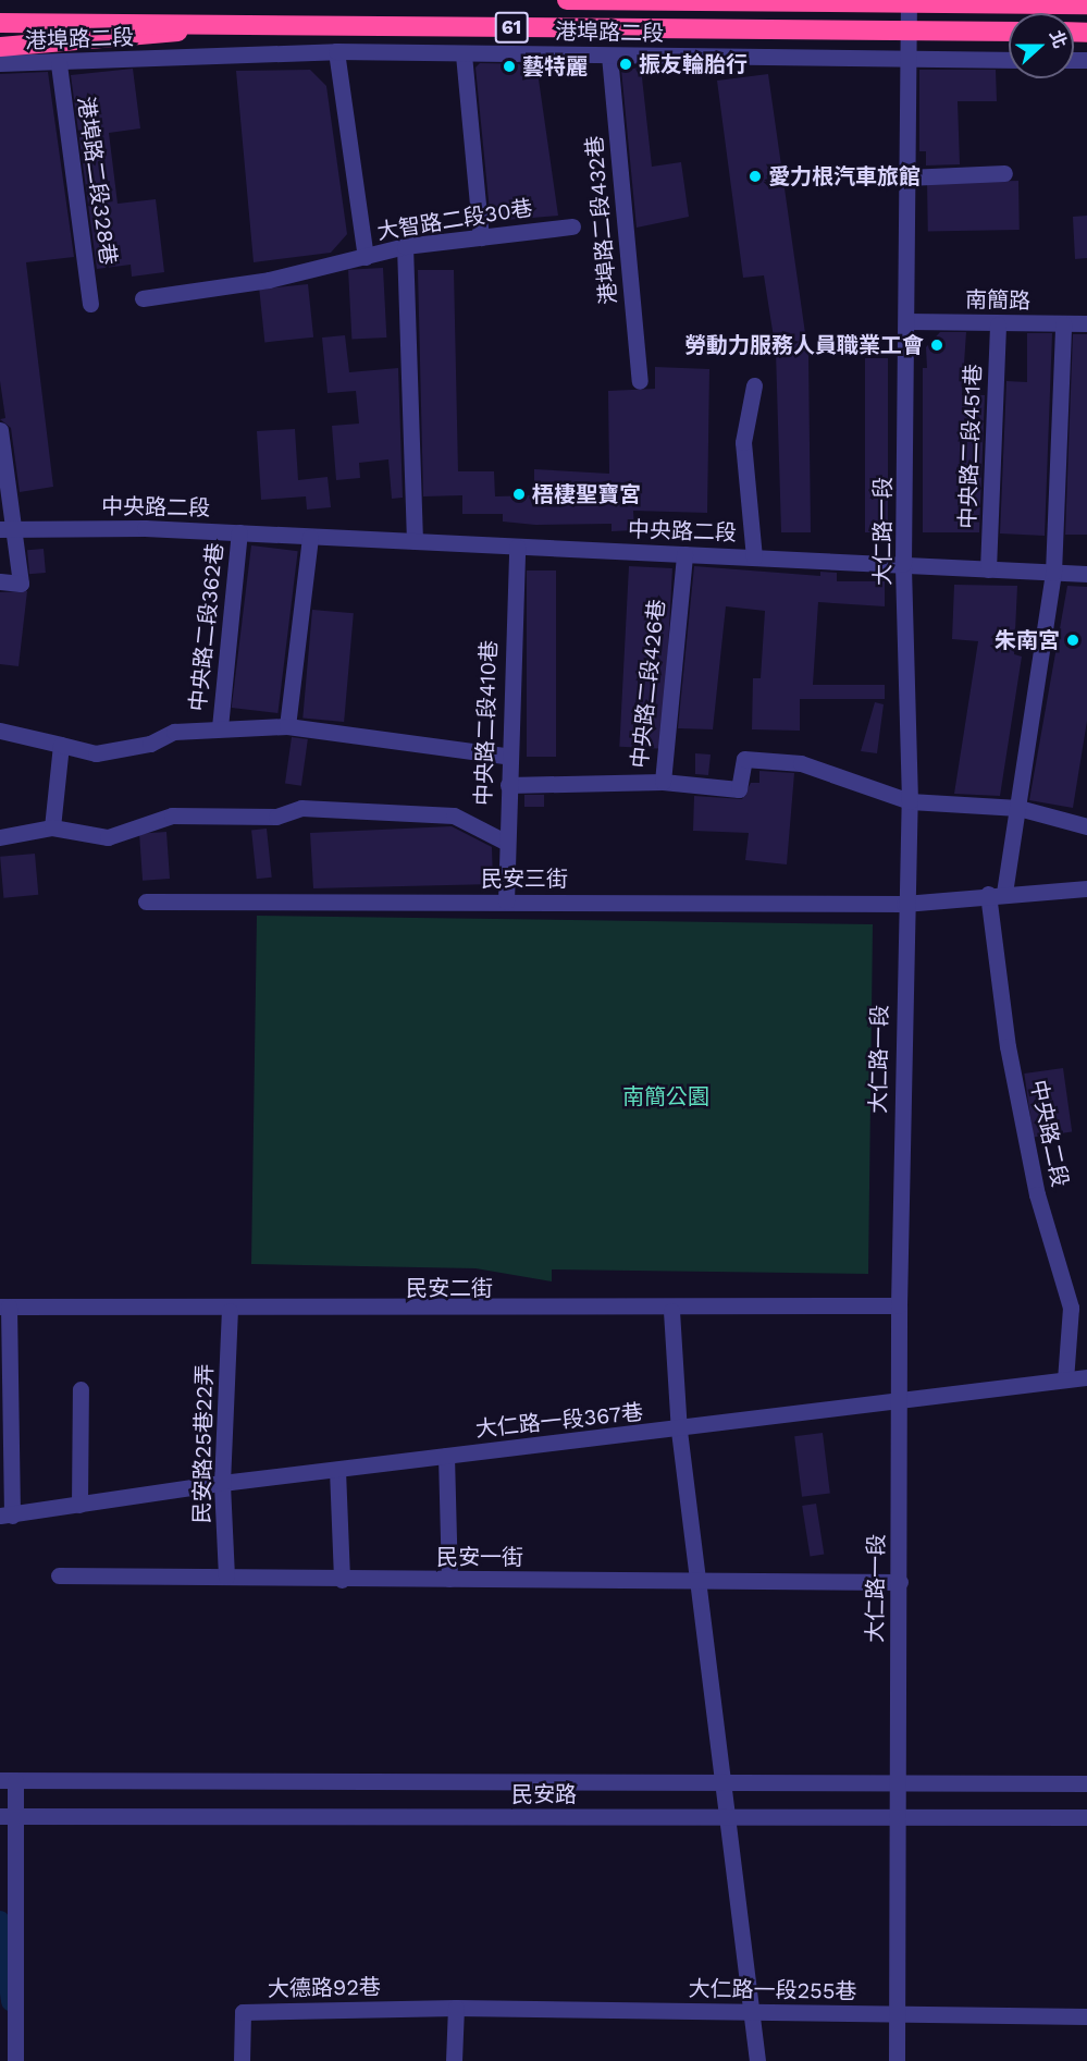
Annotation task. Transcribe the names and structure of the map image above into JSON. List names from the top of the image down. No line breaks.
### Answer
{"streets":{"highway":["61"],"street":["港埠路二段","港埠路二段328巷","大智路二段30巷","港埠路二段432巷","南簡路","中央路二段451巷","中央路二段","大仁路一段","中央路二段362巷","中央路二段426巷","中央路二段410巷","民安三街","民安二街","大仁路一段367巷","民安路25巷22弄","民安一街","民安路","大德路92巷","大仁路一段255巷"]},"crossings":[["港埠路二段","港埠路二段328巷"],["港埠路二段","港埠路二段432巷"],["港埠路二段","大仁路一段"],["南簡路","中央路二段451巷"],["南簡路","大仁路一段"],["中央路二段451巷","中央路二段"],["中央路二段","大仁路一段"],["中央路二段","中央路二段362巷"],["中央路二段","中央路二段426巷"],["中央路二段","中央路二段410巷"],["中央路二段","大仁路一段367巷"],["大仁路一段","民安三街"],["大仁路一段","民安二街"],["大仁路一段","大仁路一段367巷"],["大仁路一段","民安一街"],["大仁路一段","民安路"],["大仁路一段","大仁路一段255巷"],["中央路二段426巷","中央路二段410巷"],["中央路二段410巷","民安三街"],["民安二街","民安路25巷22弄"],["大仁路一段367巷","民安路25巷22弄"],["民安路25巷22弄","民安一街"],["大德路92巷","大仁路一段255巷"]],"parks":["南簡公園"],"places":["振友輪胎行","藝特麗","愛力根汽車旅館","勞動力服務人員職業工會","梧棲聖寶宮","朱南宮"],"north":"right"}
